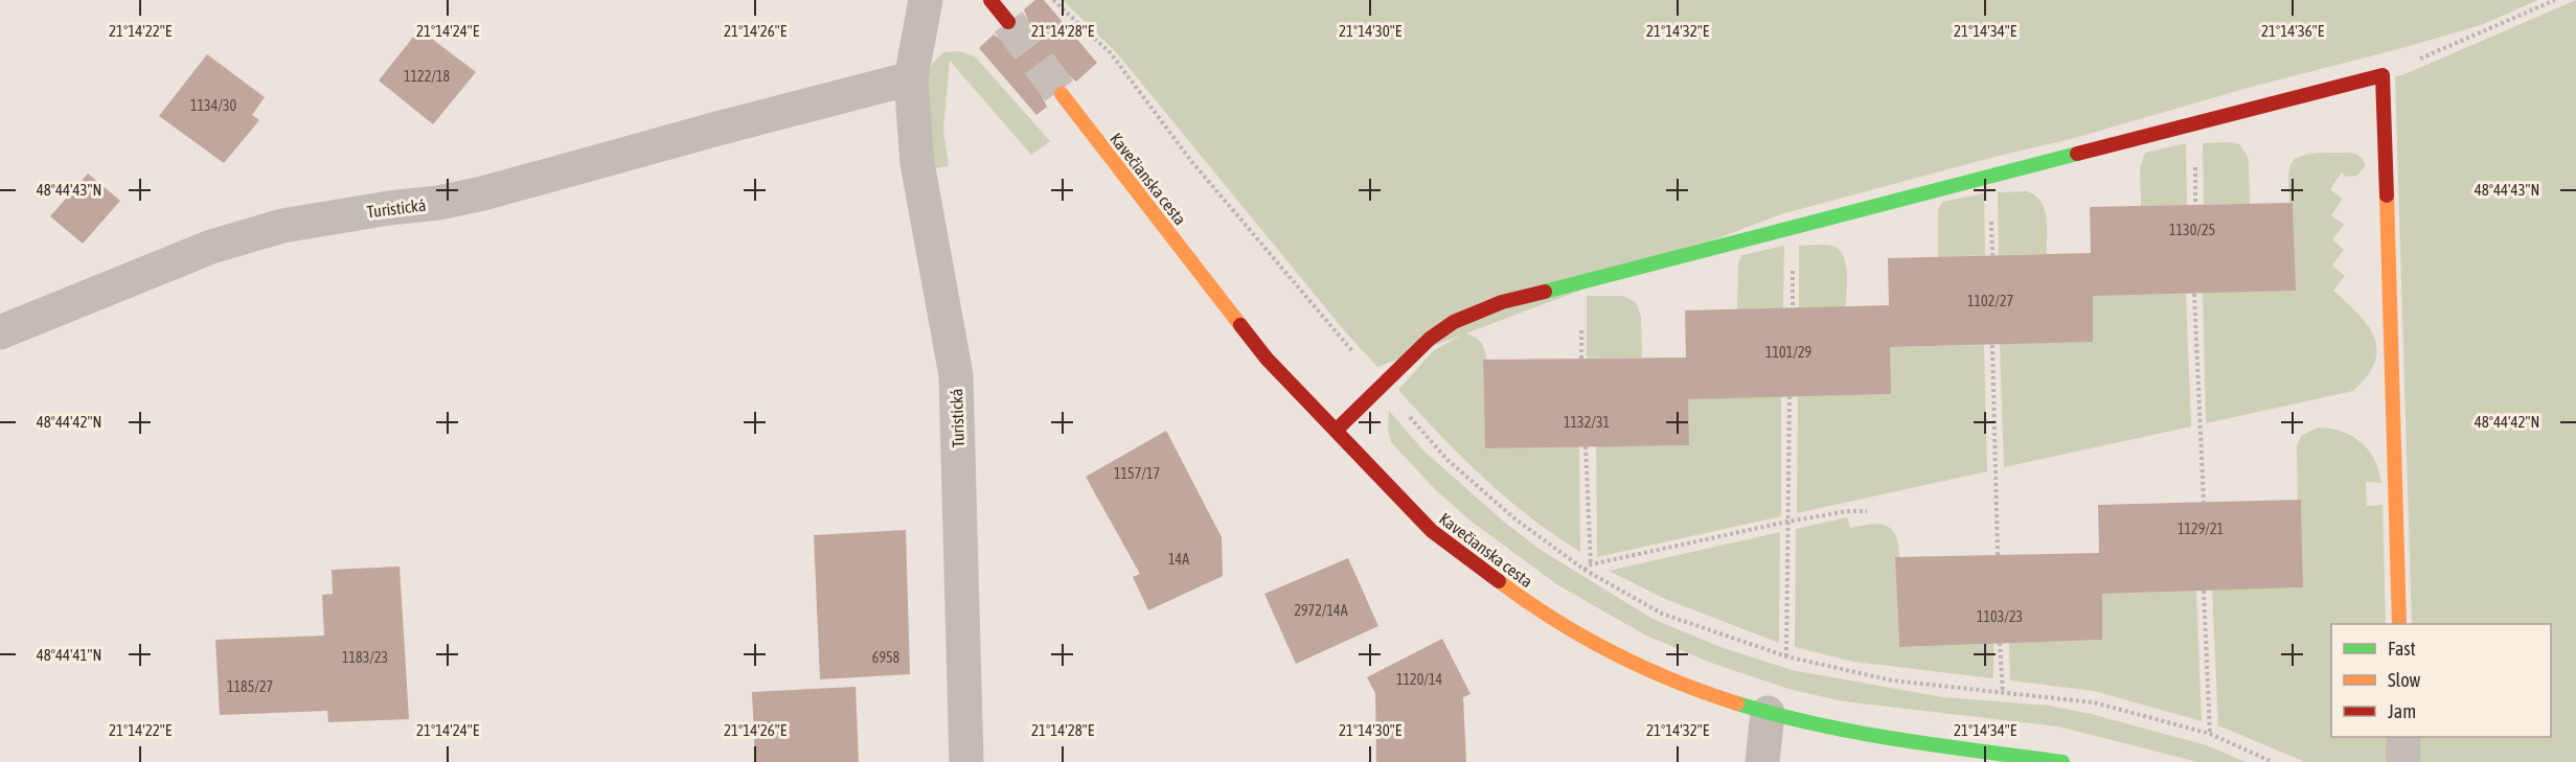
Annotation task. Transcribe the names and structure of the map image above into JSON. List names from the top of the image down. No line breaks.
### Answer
{"streets":{"street":["Kavečianska cesta","Turistická"]},"house_numbers":["1122/18","1134/30","1130/25","1102/27","1101/29","1132/31","1157/17","1129/21","14A","2972/14A","1103/23","1183/23","6958","1120/14","1185/27"],"legend":["Fast","Slow","Jam"],"coordinates":["21°14'22\"E","21°14'24\"E","21°14'26\"E","21°14'28\"E","21°14'30\"E","21°14'32\"E","21°14'34\"E","21°14'36\"E","48°44'43\"N","48°44'42\"N","48°44'41\"N"]}
